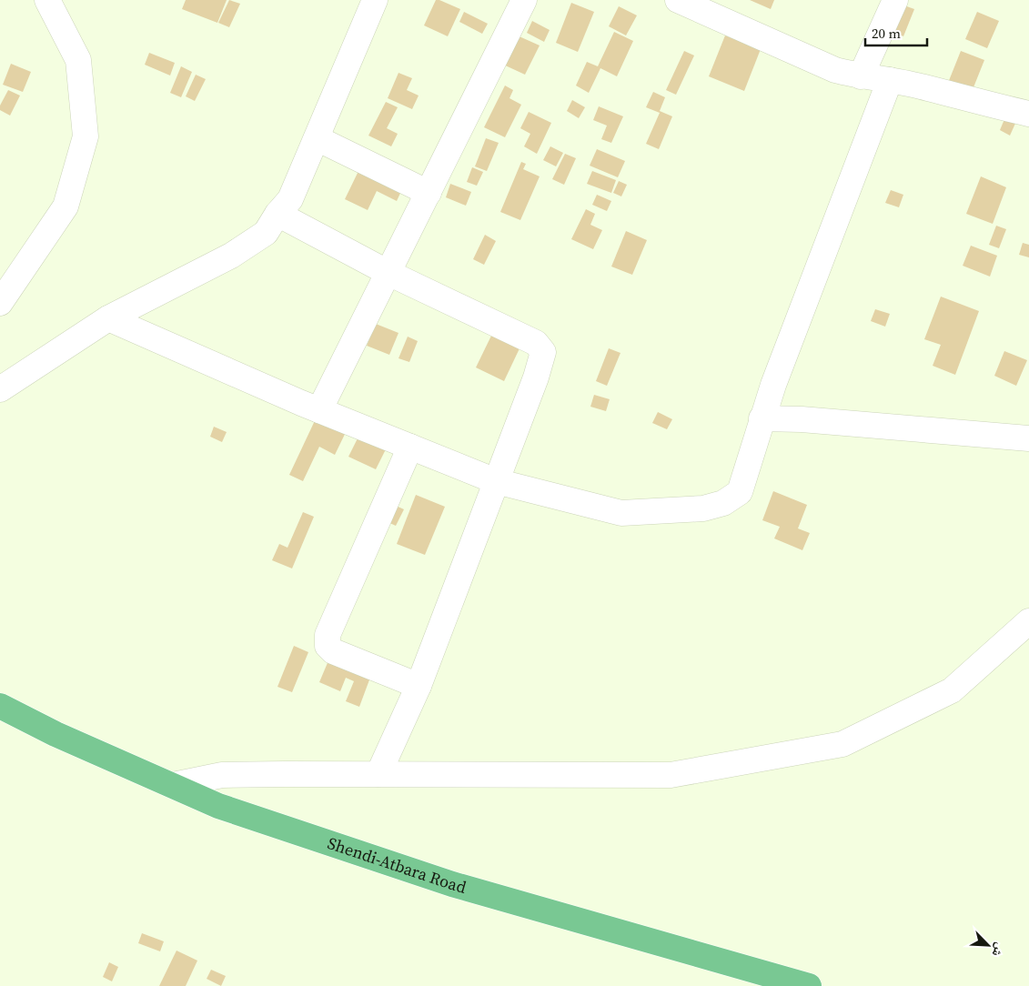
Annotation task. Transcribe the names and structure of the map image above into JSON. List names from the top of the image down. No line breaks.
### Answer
{"streets":{"highway":["Shendi-Atbara Road"]},"scale_bar":"20 m","north":"bottom right"}
